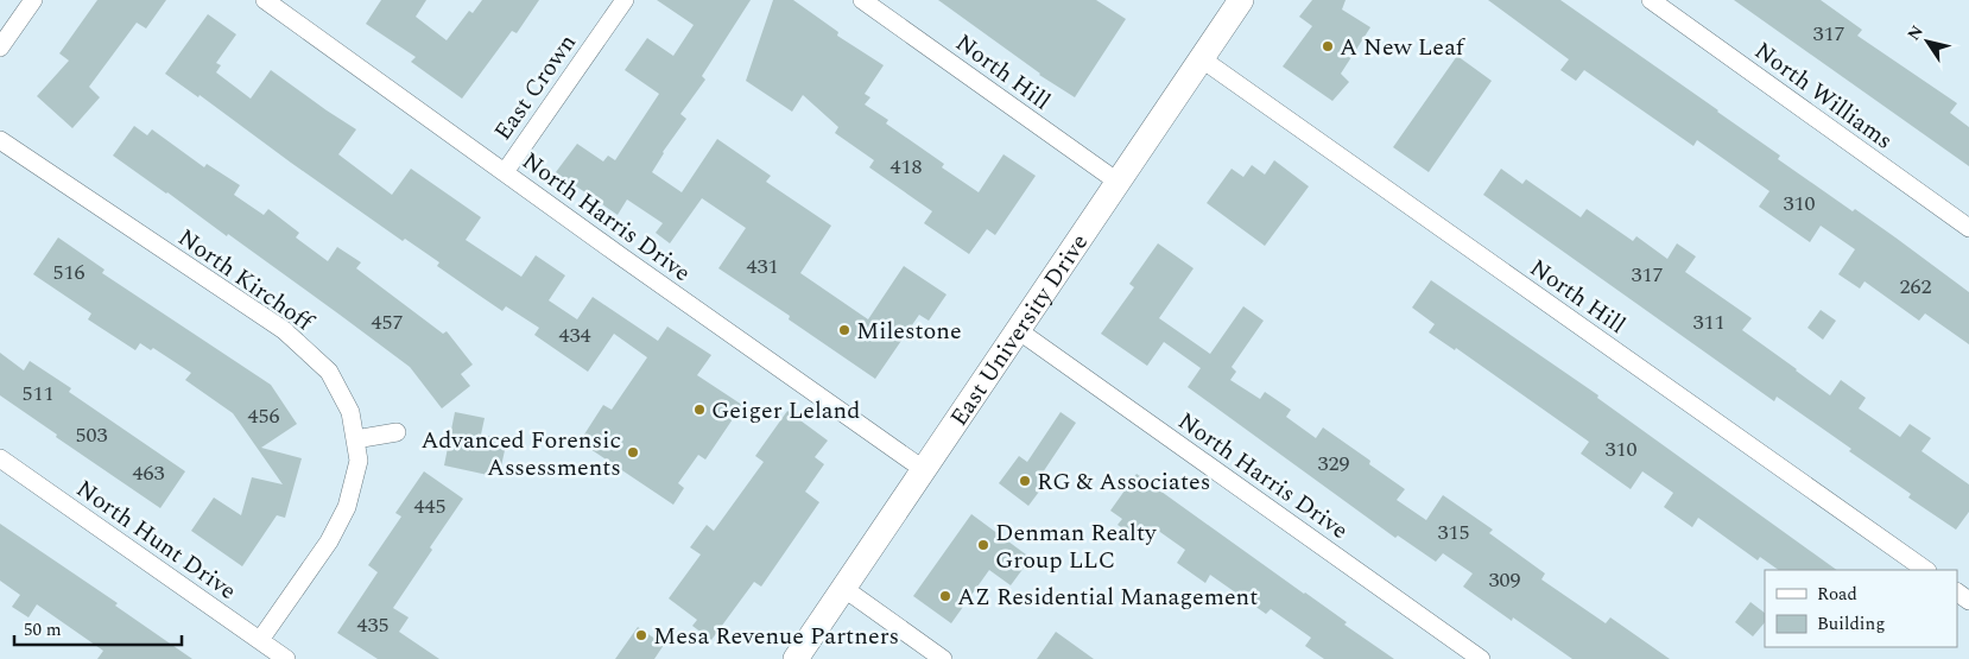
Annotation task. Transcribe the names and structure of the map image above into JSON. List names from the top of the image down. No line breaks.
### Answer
{"streets":{"main road":["East University Drive"],"street":["North Hill","East Crown","North Williams","North Harris Drive","North Kirchoff","North Hunt Drive"]},"crossings":[["North Hill","East University Drive"],["East Crown","North Harris Drive"],["North Harris Drive","East University Drive"],["North Kirchoff","North Hunt Drive"]],"places":["A New Leaf","Milestone","Geiger Leland","Advanced Forensic Assessments","RG & Associates","Denman Realty Group LLC","AZ Residential Management","Mesa Revenue Partners"],"house_numbers":["317","418","310","431","516","317","262","457","311","434","511","456","503","310","329","463","445","315","309","435"],"legend":["Road","Building"],"scale_bar":"50 m","north":"top left"}
